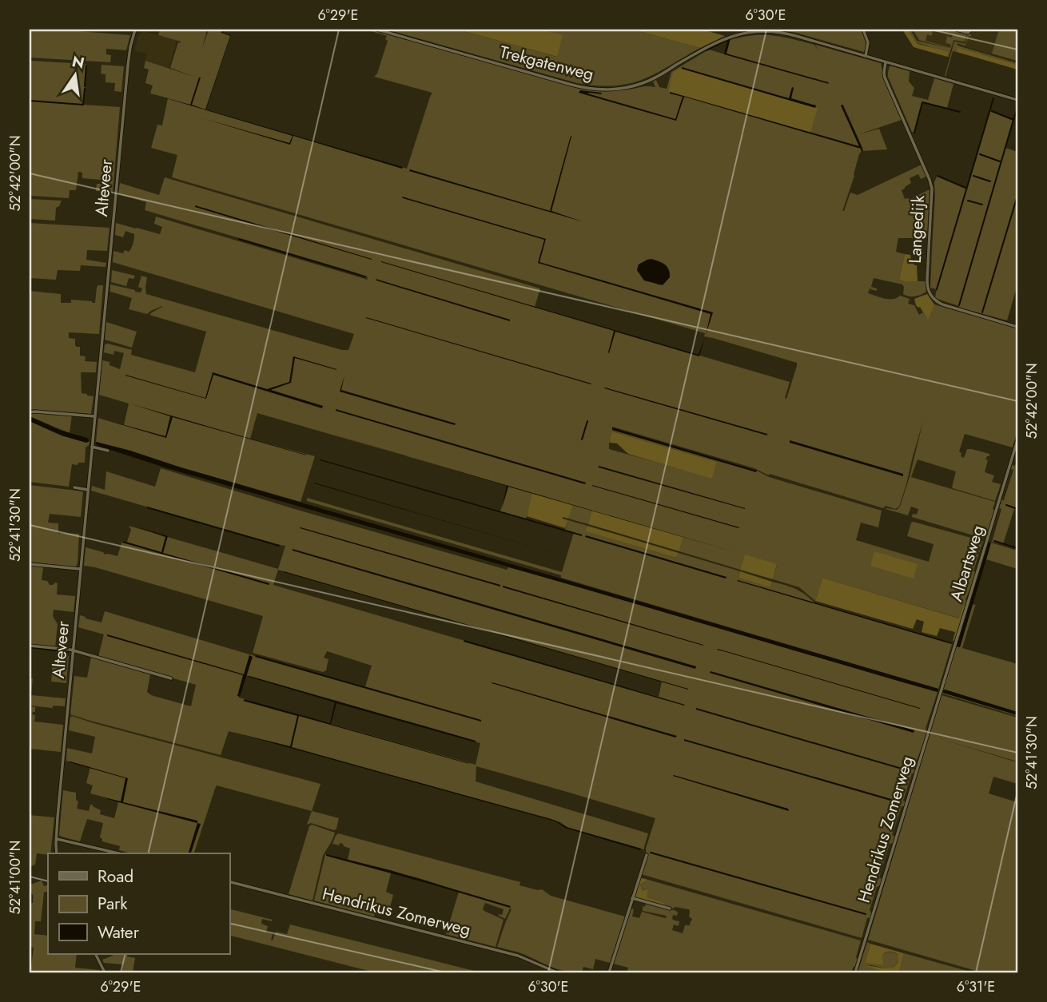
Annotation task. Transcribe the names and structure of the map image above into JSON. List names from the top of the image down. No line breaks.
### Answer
{"streets":{"street":["Trekgatenweg","Alteveer","Langedijk","Albartsweg","Hendrikus Zomerweg"]},"crossings":[["Albartsweg","Hendrikus Zomerweg"]],"legend":["Road","Park","Water"],"north":"top","coordinates":["6°29'E","6°30'E","52°42'00\"N","52°41'30\"N","52°41'00\"N","6°31'E"]}
